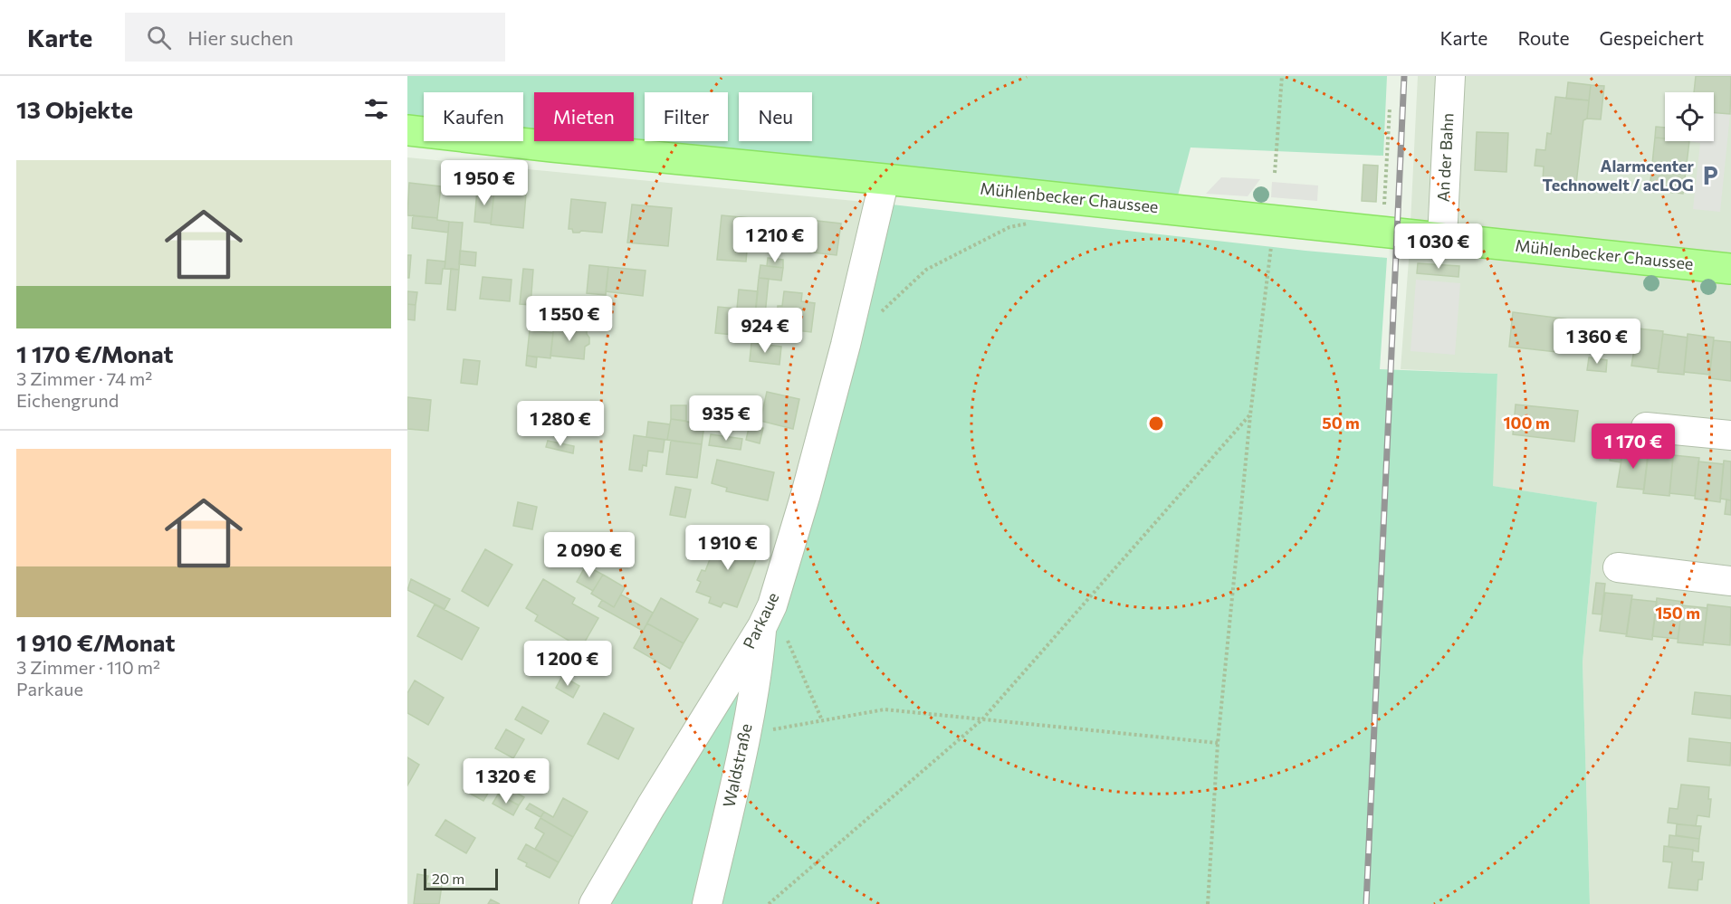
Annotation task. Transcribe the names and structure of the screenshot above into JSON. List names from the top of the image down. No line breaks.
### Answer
{"streets":{"main road":["Mühlenbecker Chaussee"],"street":["An der Bahn","Parkaue","Waldstraße"]},"crossings":[["An der Bahn","Mühlenbecker Chaussee"],["Mühlenbecker Chaussee","Parkaue"],["Parkaue","Waldstraße"]],"places":{"parking":["Alarmcenter Technowelt / acLOG"]},"scale_bar":"20 m","page":{"header":"Karte","search":"Hier suchen","nav":["Karte","Route","Gespeichert"],"heading":"13 Objekte","chip":["Kaufen","Mieten","Filter","Neu"],"list":[{"name":"1 170 €/Monat","note":"3 Zimmer · 74 m² · Eichengrund"},{"name":"1 910 €/Monat","note":"3 Zimmer · 110 m² · Parkaue"}],"price":["1 950 €","1 210 €","1 030 €","1 550 €","924 €","1 360 €","935 €","1 280 €","1 170 €","1 910 €","2 090 €","1 200 €","1 320 €"],"scale":"20 m"},"rings":["50 m","100 m","150 m"]}
